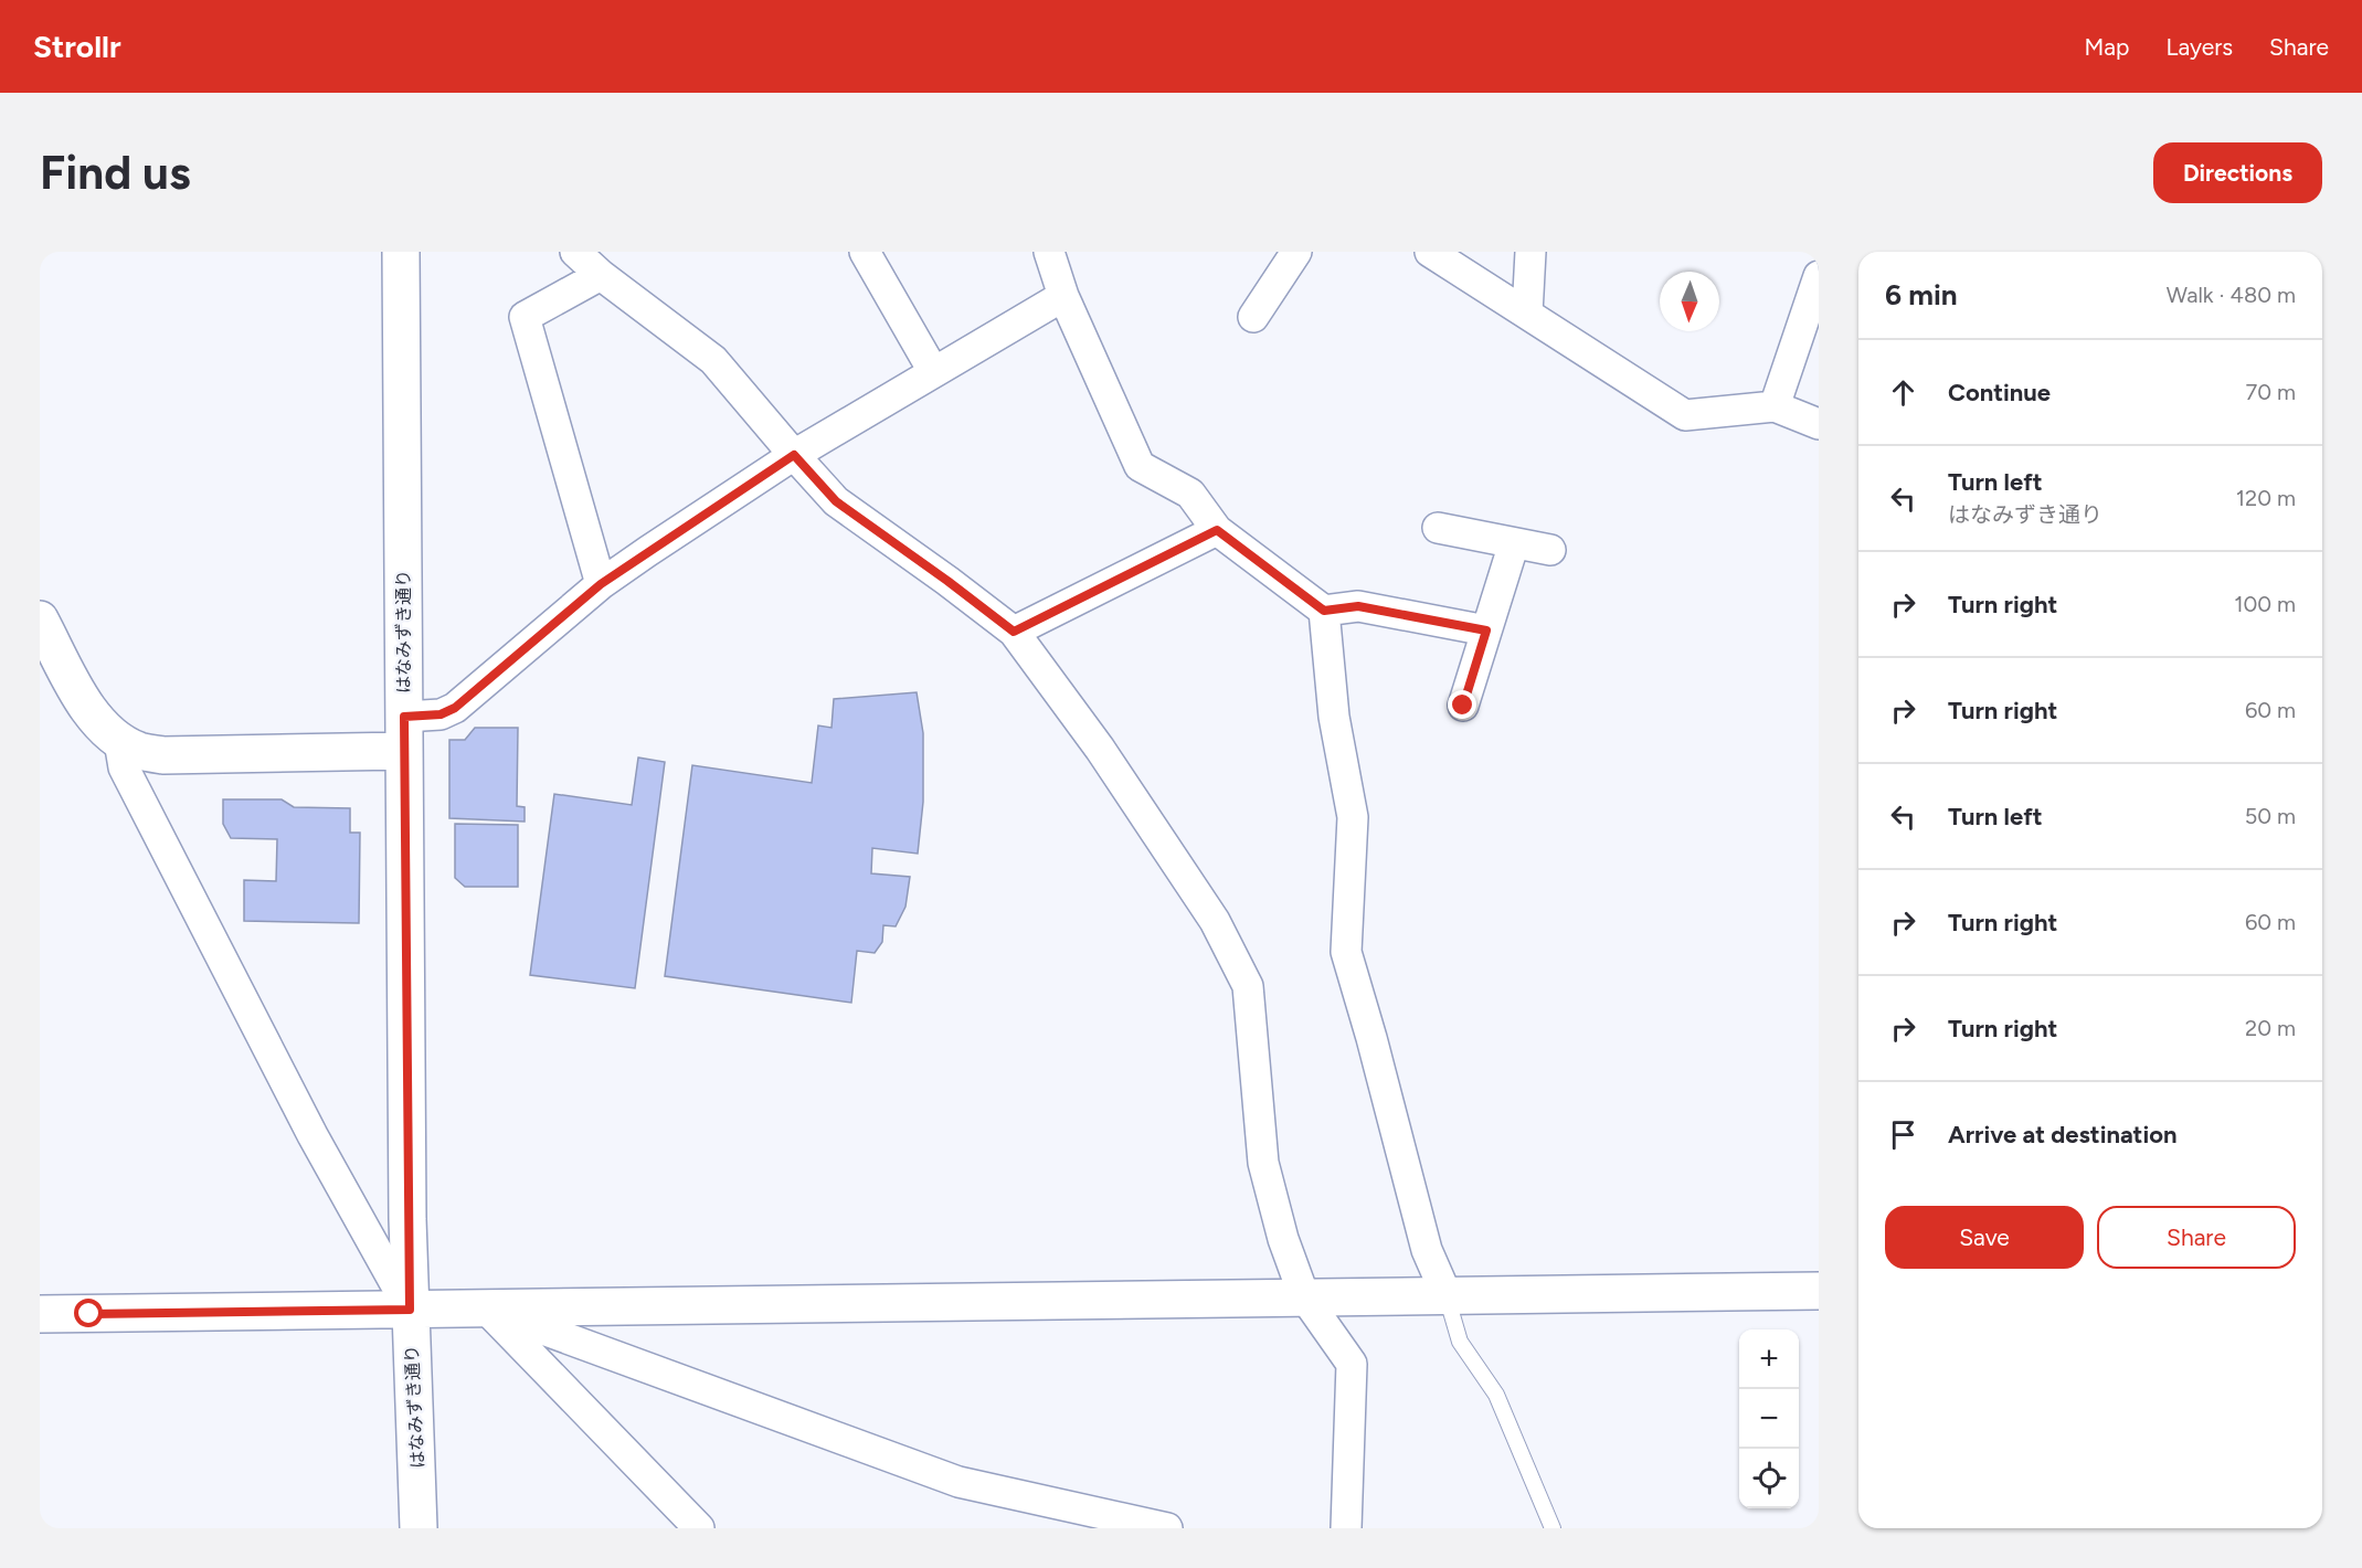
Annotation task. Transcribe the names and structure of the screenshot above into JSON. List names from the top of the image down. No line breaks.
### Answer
{"streets":{"street":["はなみずき通り"]},"north":"bottom","page":{"header":"Strollr","nav":["Map","Layers","Share"],"buttons":["Directions",["Save","Share"]],"title":"Find us","heading":["6 min","Walk · 480 m"],"list":[["Continue","70 m"],["Turn left","はなみずき通り","120 m"],["Turn right","100 m"],["Turn right","60 m"],["Turn left","50 m"],["Turn right","60 m"],["Turn right","20 m"],"Arrive at destination"],"map_buttons":["+","−"]}}
